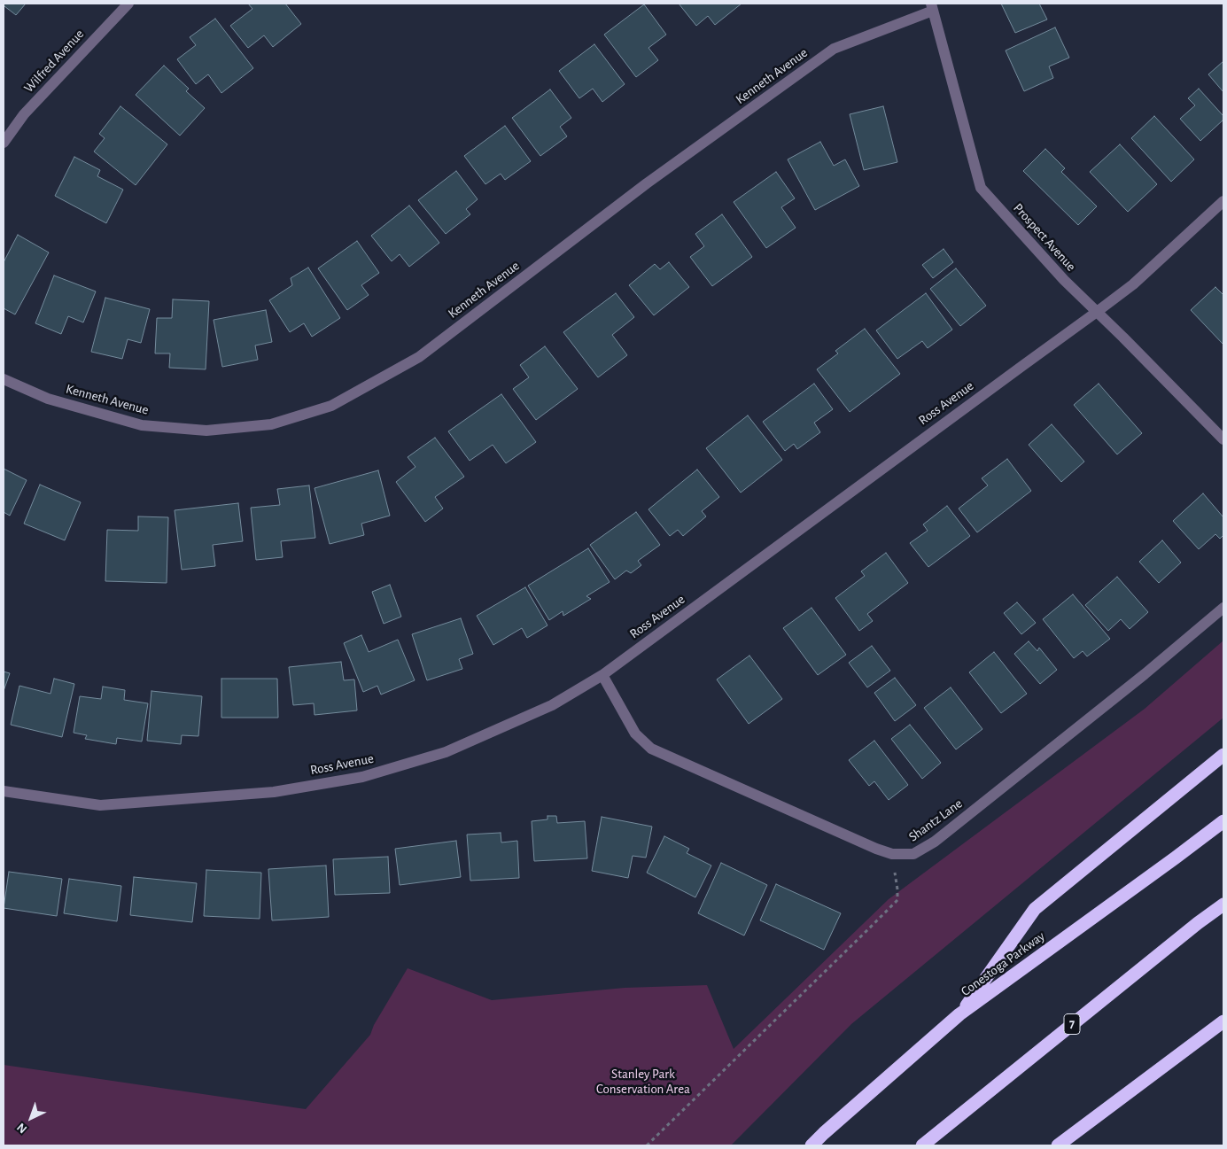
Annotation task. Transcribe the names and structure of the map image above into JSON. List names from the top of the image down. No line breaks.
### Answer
{"streets":{"highway":["Conestoga Parkway","7"],"street":["Wilfred Avenue","Kenneth Avenue","Prospect Avenue","Ross Avenue","Shantz Lane"]},"crossings":[["Kenneth Avenue","Prospect Avenue"],["Prospect Avenue","Ross Avenue"],["Ross Avenue","Shantz Lane"]],"parks":["Stanley Park Conservation Area"],"north":"bottom left"}
